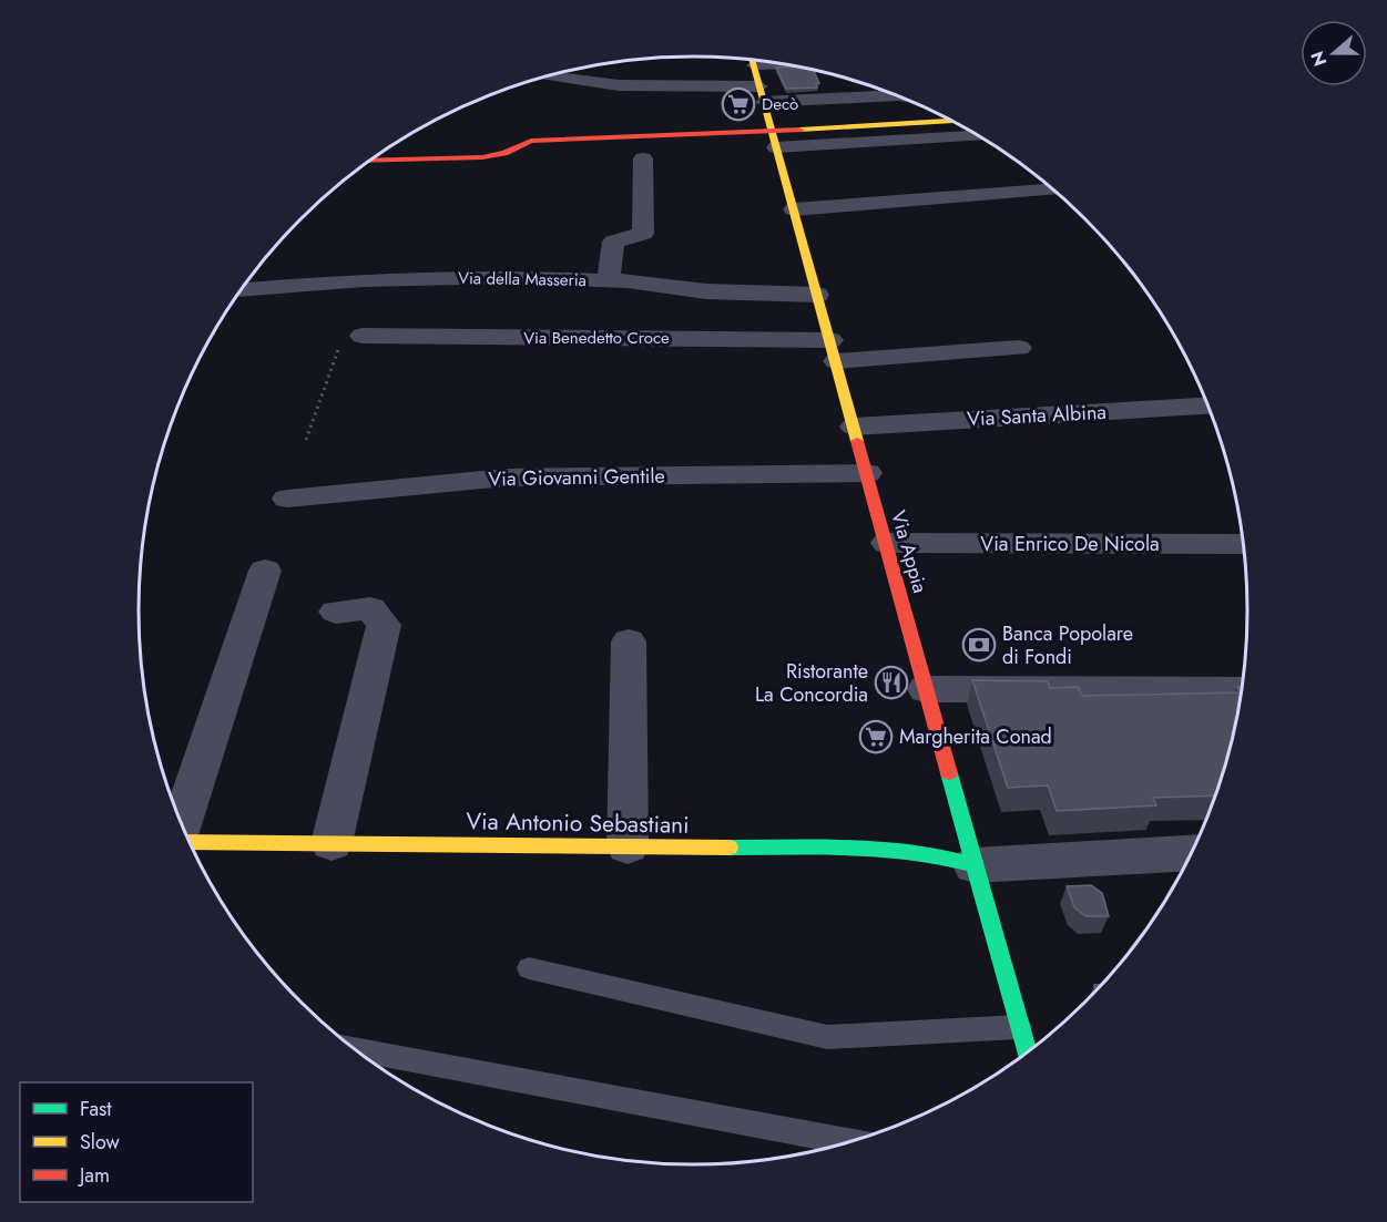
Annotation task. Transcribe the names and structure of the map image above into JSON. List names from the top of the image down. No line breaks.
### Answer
{"streets":{"main road":["Via Appia","Via Antonio Sebastiani"],"street":["Via della Masseria","Via Benedetto Croce","Via Santa Albina","Via Giovanni Gentile","Via Enrico De Nicola"]},"crossings":[["Via della Masseria","Via Appia"],["Via Benedetto Croce","Via Appia"],["Via Santa Albina","Via Appia"],["Via Giovanni Gentile","Via Appia"],["Via Enrico De Nicola","Via Appia"],["Via Appia","Via Antonio Sebastiani"]],"places":{"supermarket":["Decò","Margherita Conad"],"bank":["Banca Popolare di Fondi"],"restaurant":["Ristorante La Concordia"]},"legend":["Fast","Slow","Jam"],"north":"left"}
